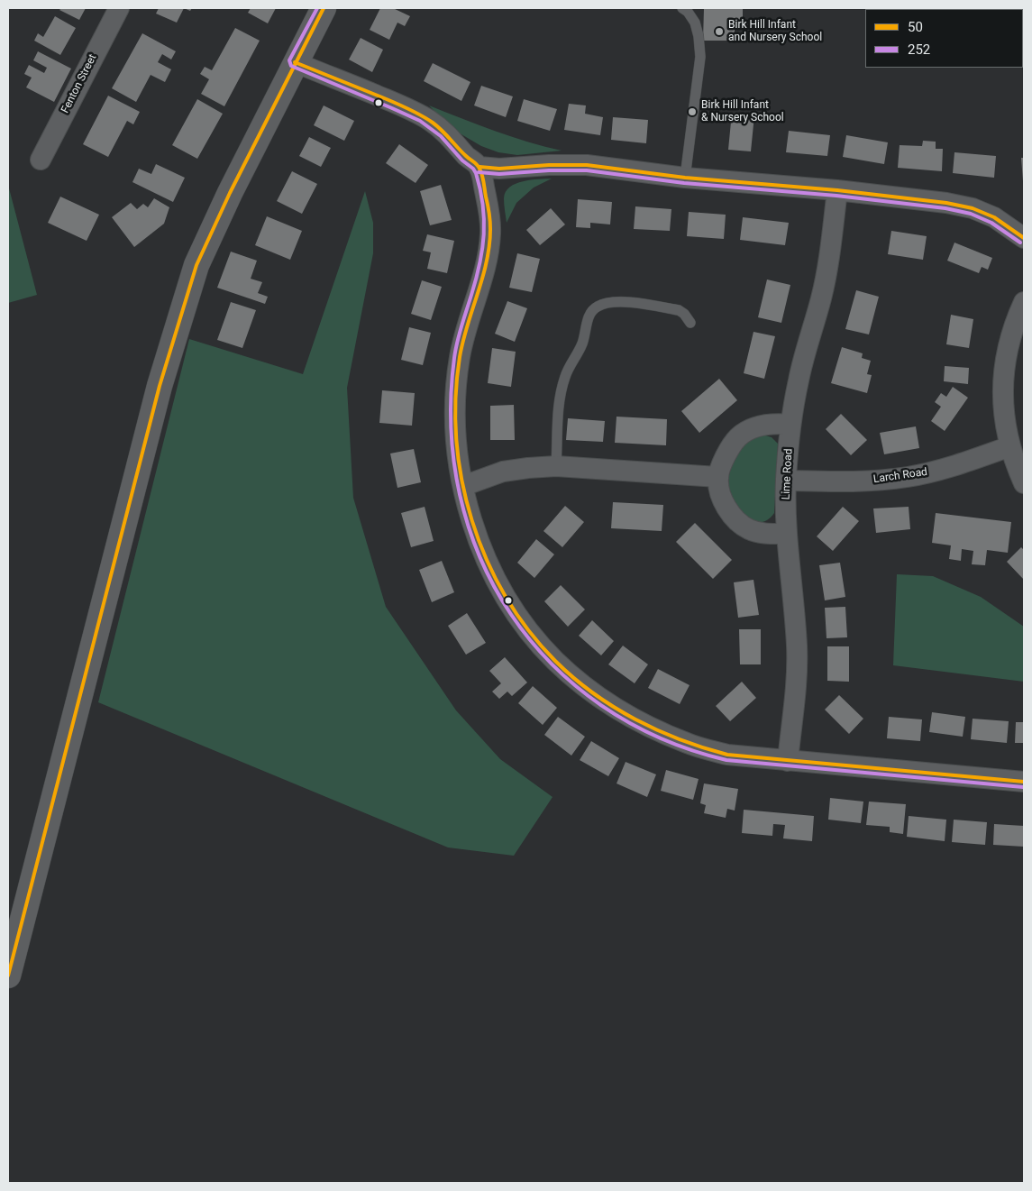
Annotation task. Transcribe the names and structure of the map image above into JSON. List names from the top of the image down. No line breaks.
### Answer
{"streets":{"street":["Fenton Street","Lime Road","Larch Road"]},"crossings":[["Lime Road","Larch Road"]],"places":["Birk Hill Infant and Nursery School","Birk Hill Infant & Nursery School"],"lines":["transit line 50","transit line 252"],"legend":["50","252"]}
